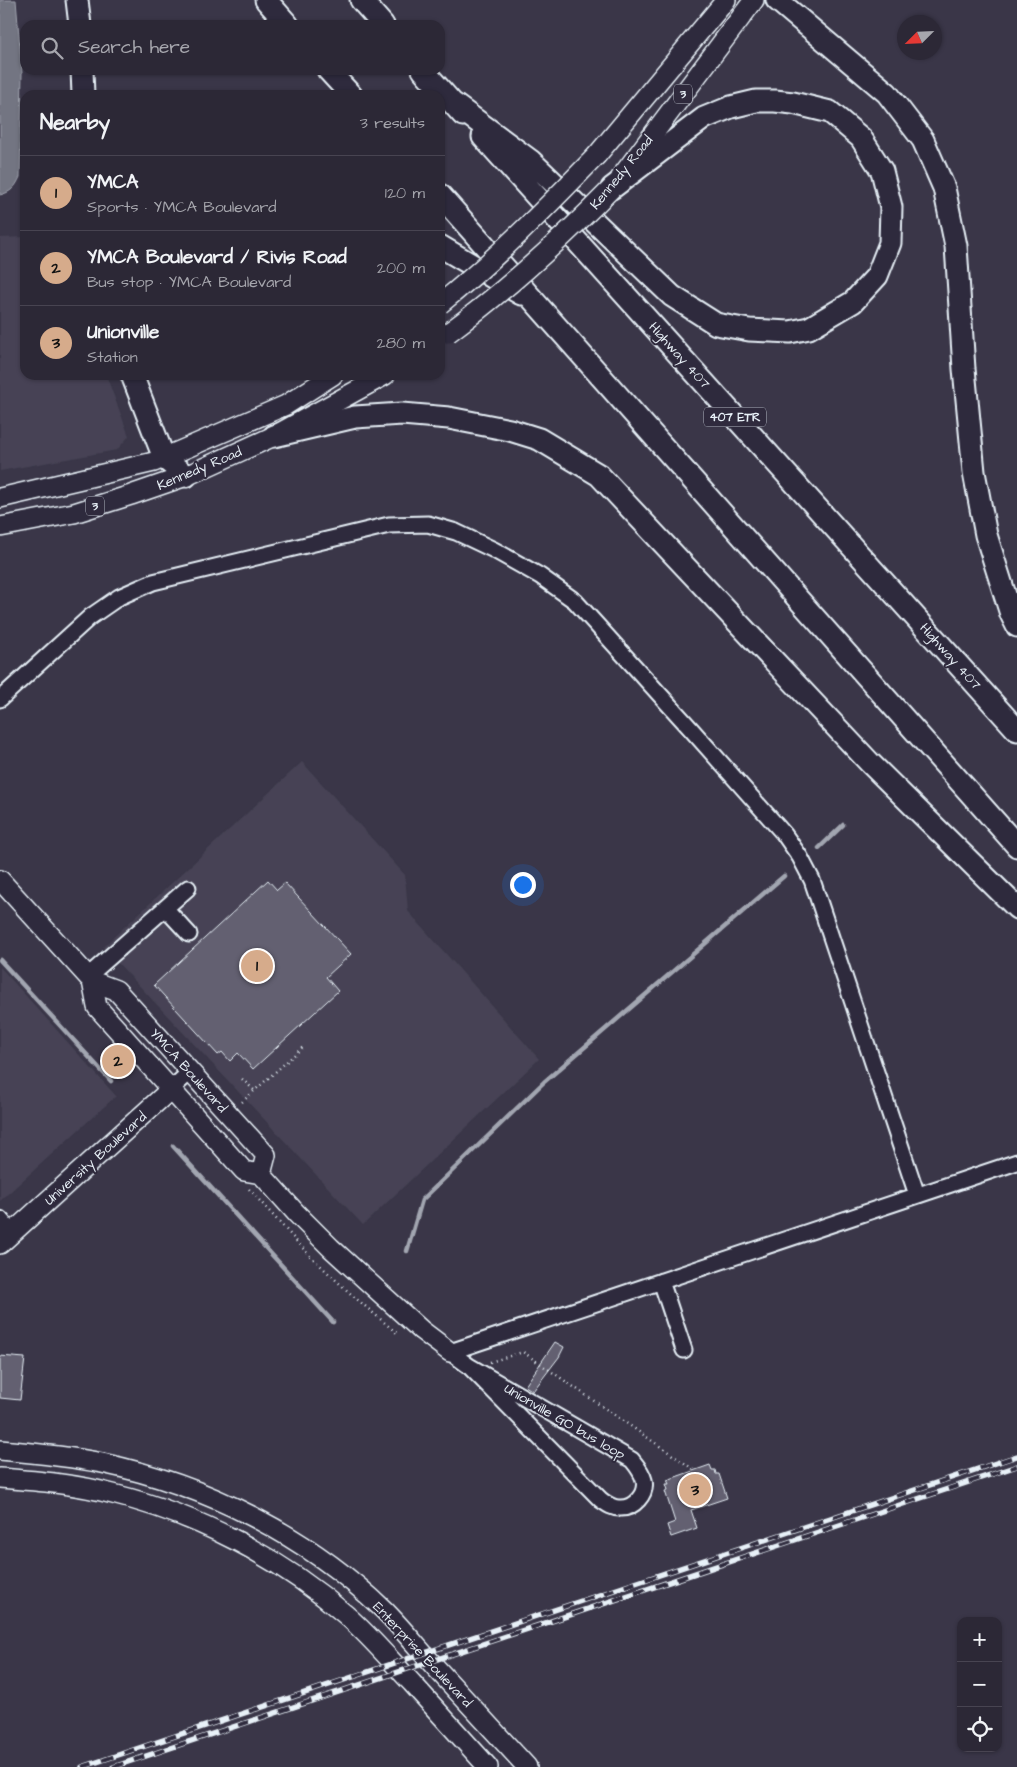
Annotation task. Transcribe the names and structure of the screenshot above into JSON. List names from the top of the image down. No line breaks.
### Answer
{"streets":{"highway":["Highway 407","407 ETR"],"main road":["3","Kennedy Road","YMCA Boulevard","University Boulevard","Enterprise Boulevard"],"street":["Unionville GO bus loop"]},"crossings":[["YMCA Boulevard","University Boulevard"],["YMCA Boulevard","Unionville GO bus loop"]],"north":"bottom left","page":{"search":"Search here","heading":["Nearby","3 results"],"list":[{"mark":"1","name":"YMCA","note":"Sports · YMCA Boulevard","value":"120 m"},{"mark":"2","name":"YMCA Boulevard / Rivis Road","note":"Bus stop · YMCA Boulevard","value":"200 m"},{"mark":"3","name":"Unionville","note":"Station","value":"280 m"}],"pins":["1","2","3"],"map_buttons":["+","−"]}}
